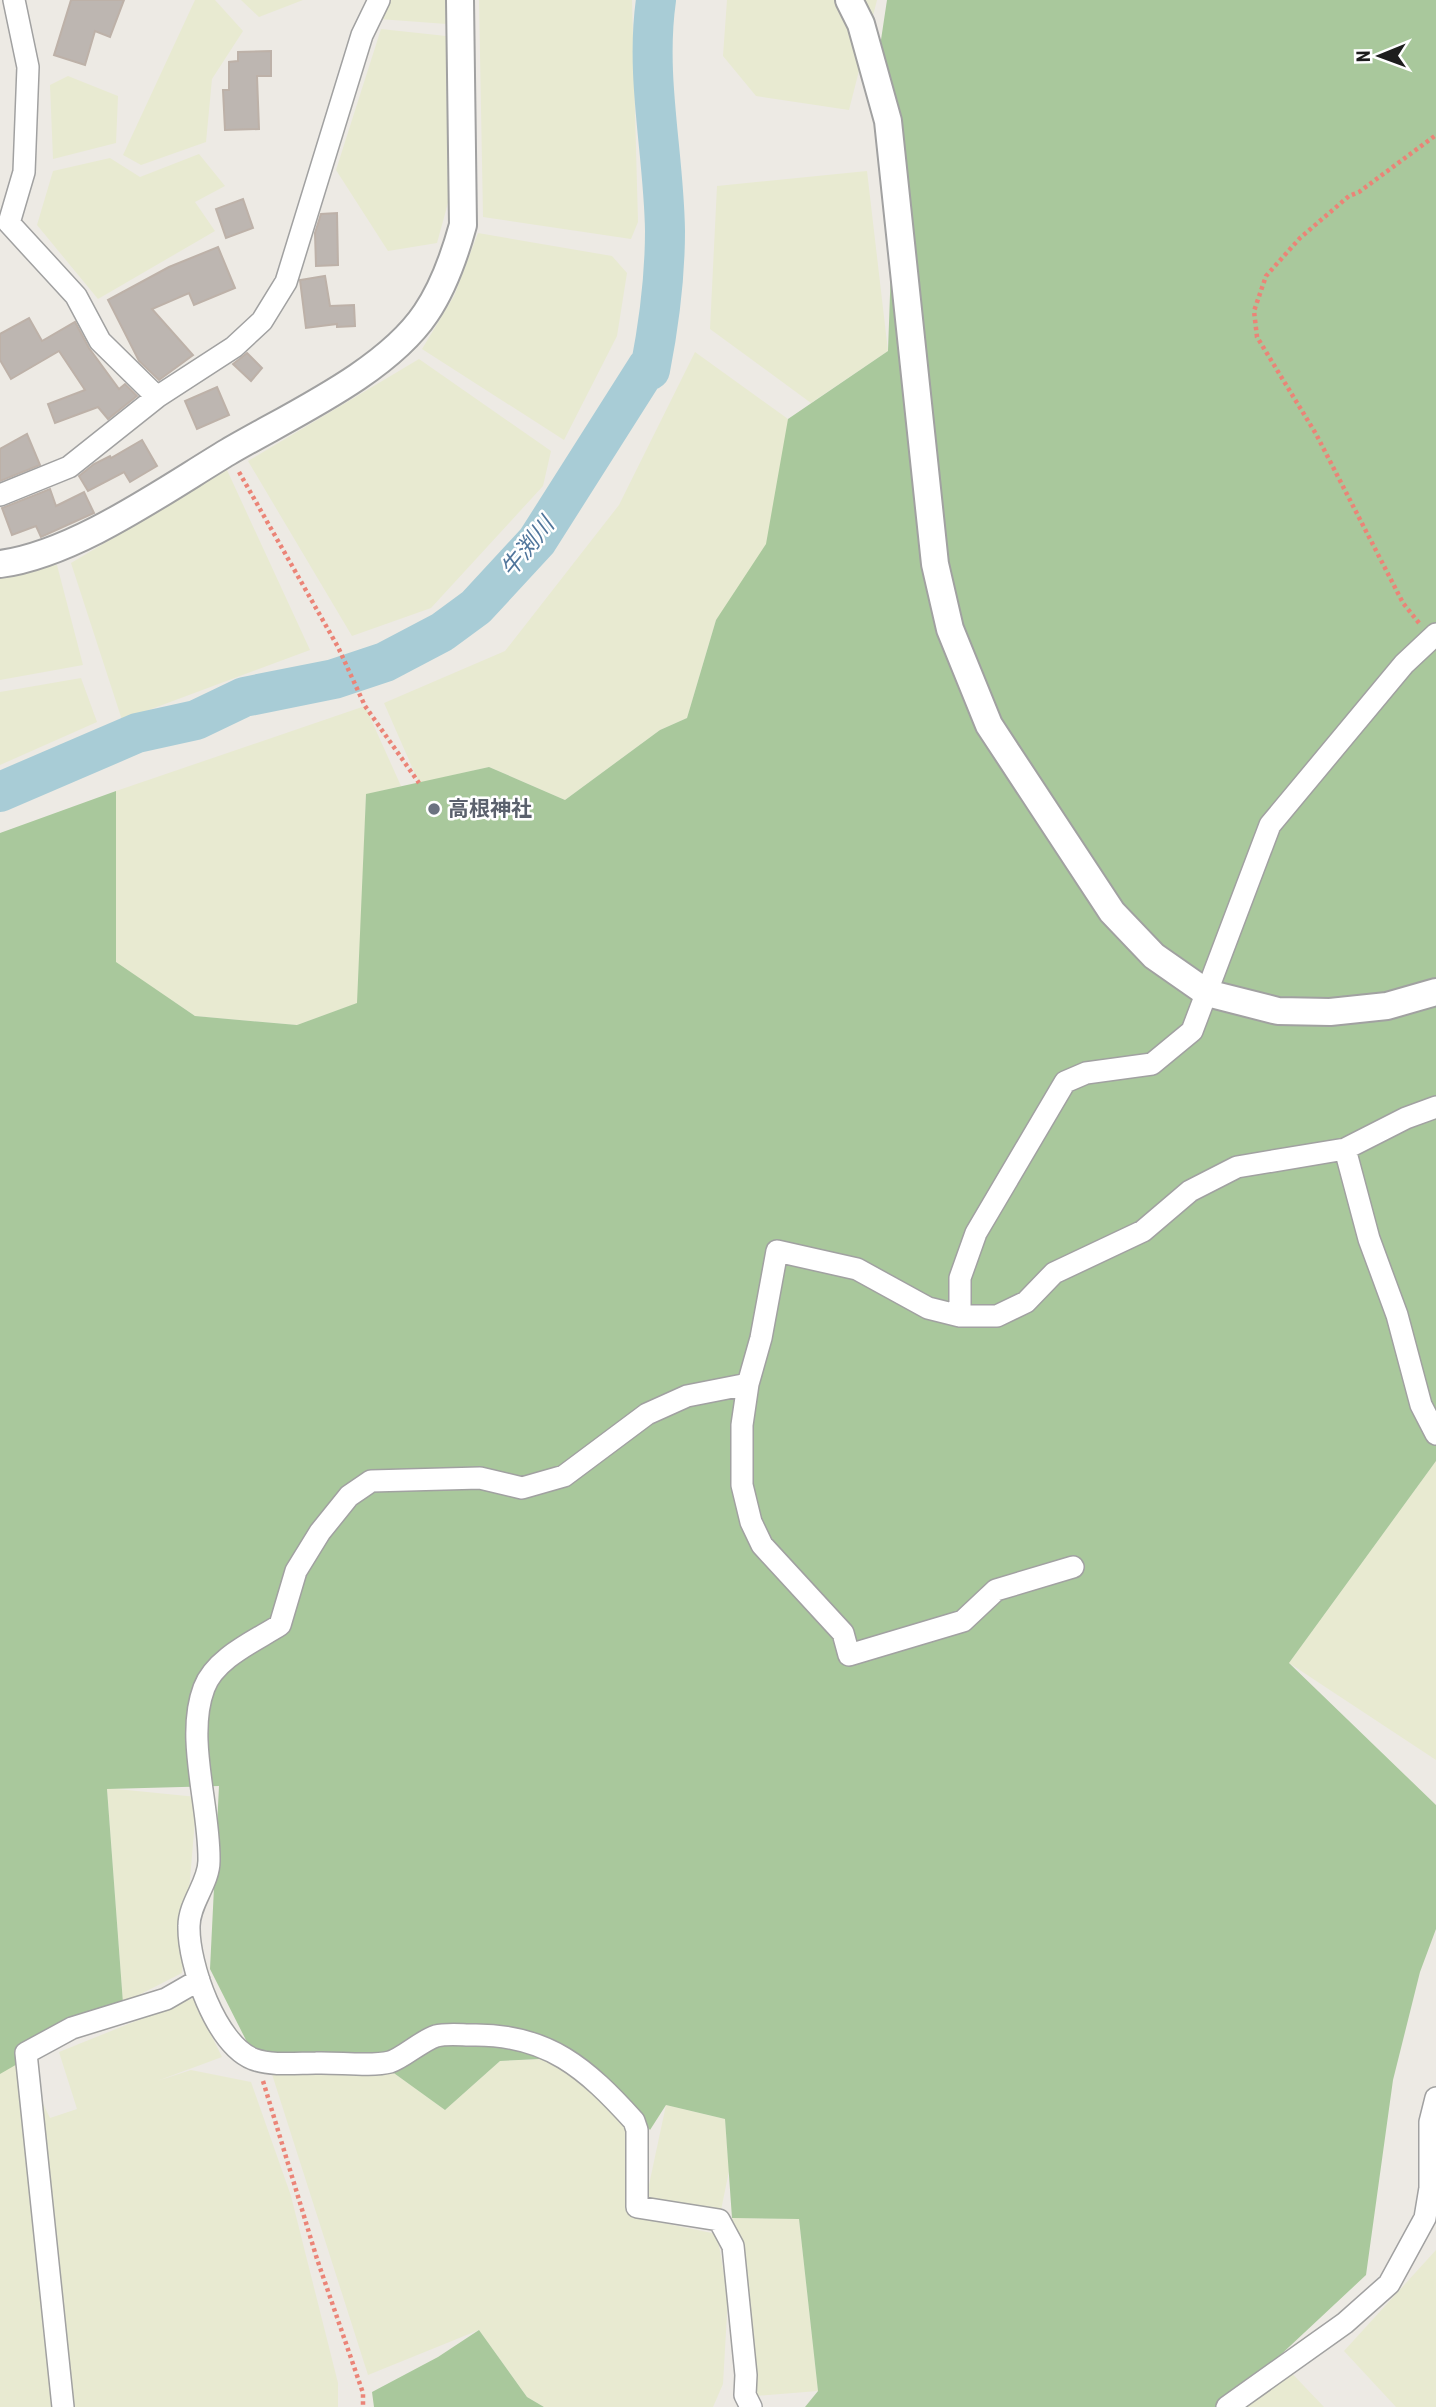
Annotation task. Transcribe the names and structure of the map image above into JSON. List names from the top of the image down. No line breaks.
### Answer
{"water":["牛渕川"],"places":["高根神社"],"north":"left"}
